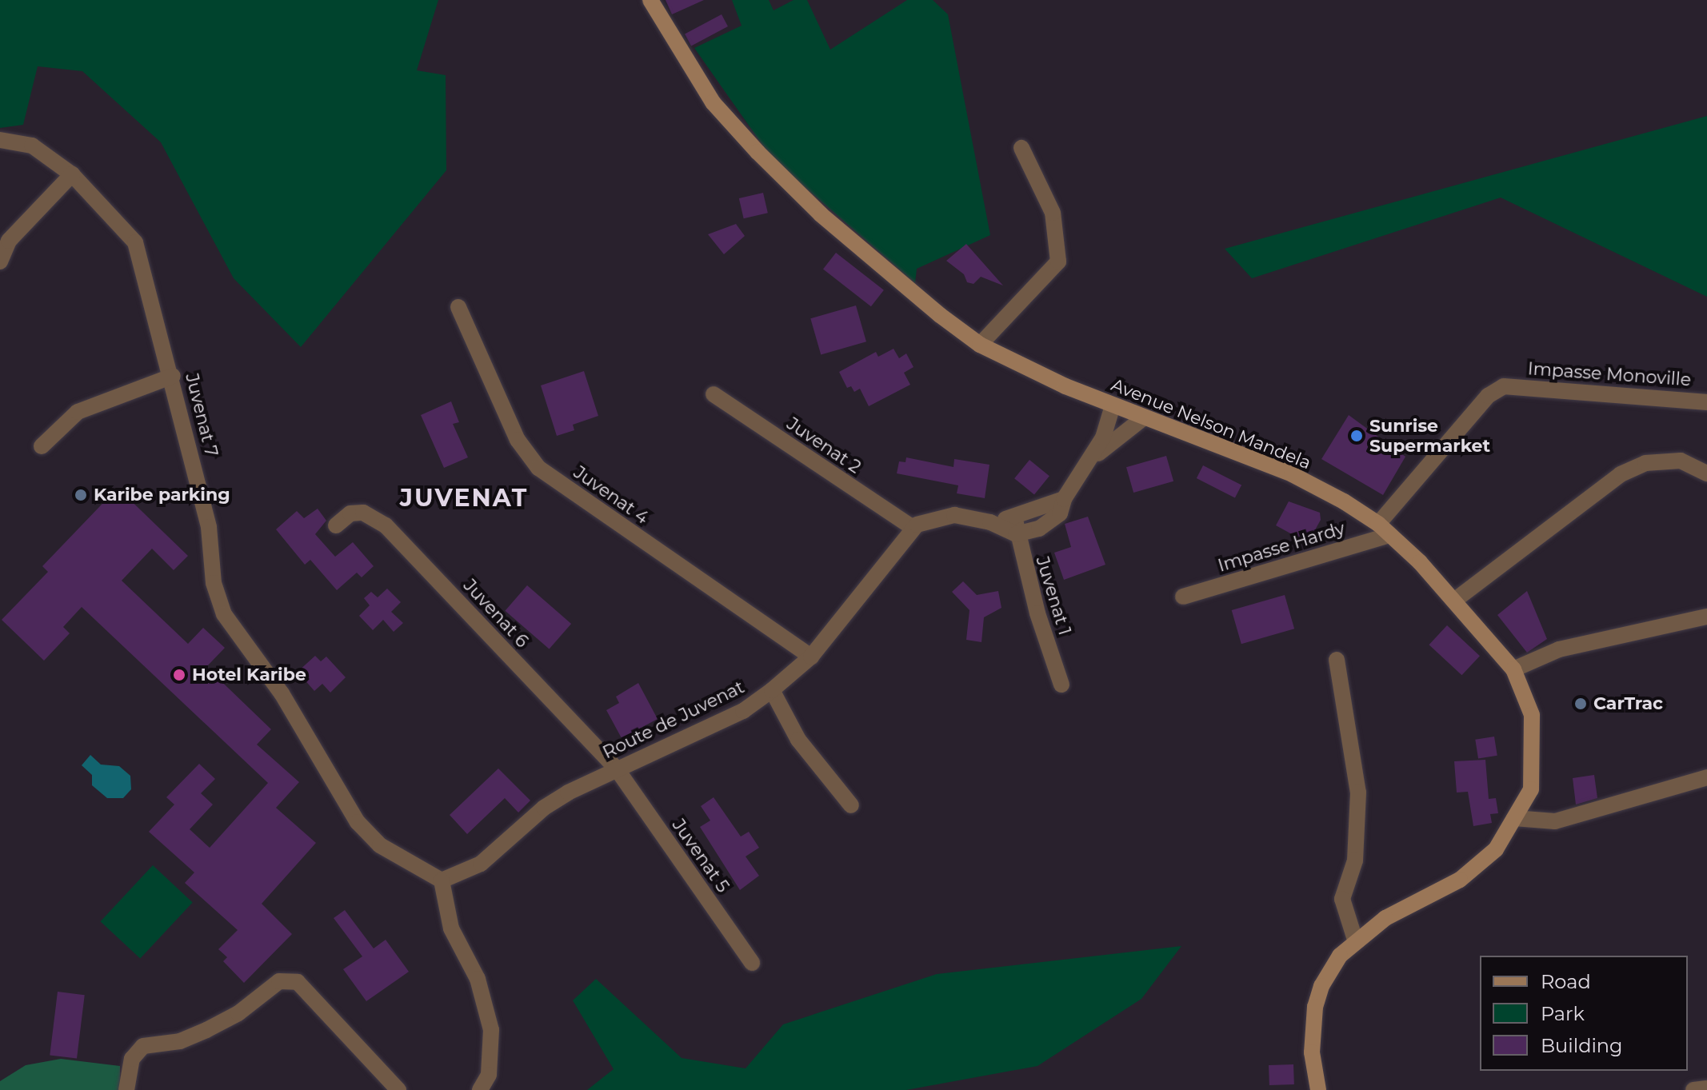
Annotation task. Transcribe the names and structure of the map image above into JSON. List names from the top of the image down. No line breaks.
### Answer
{"streets":{"street":["Impasse Monoville","Juvenat 7","Avenue Nelson Mandela","Juvenat 2","Juvenat 4","Impasse Hardy","Juvenat 1","Juvenat 6","Route de Juvenat","Juvenat 5"]},"crossings":[["Impasse Monoville","Avenue Nelson Mandela"],["Impasse Monoville","Impasse Hardy"],["Juvenat 7","Route de Juvenat"],["Avenue Nelson Mandela","Impasse Hardy"],["Juvenat 2","Route de Juvenat"],["Juvenat 4","Route de Juvenat"],["Juvenat 6","Route de Juvenat"],["Juvenat 6","Juvenat 5"],["Route de Juvenat","Juvenat 5"]],"districts":["JUVENAT"],"places":["Sunrise Supermarket","Karibe parking","Hotel Karibe","CarTrac"],"legend":["Road","Park","Building"]}
